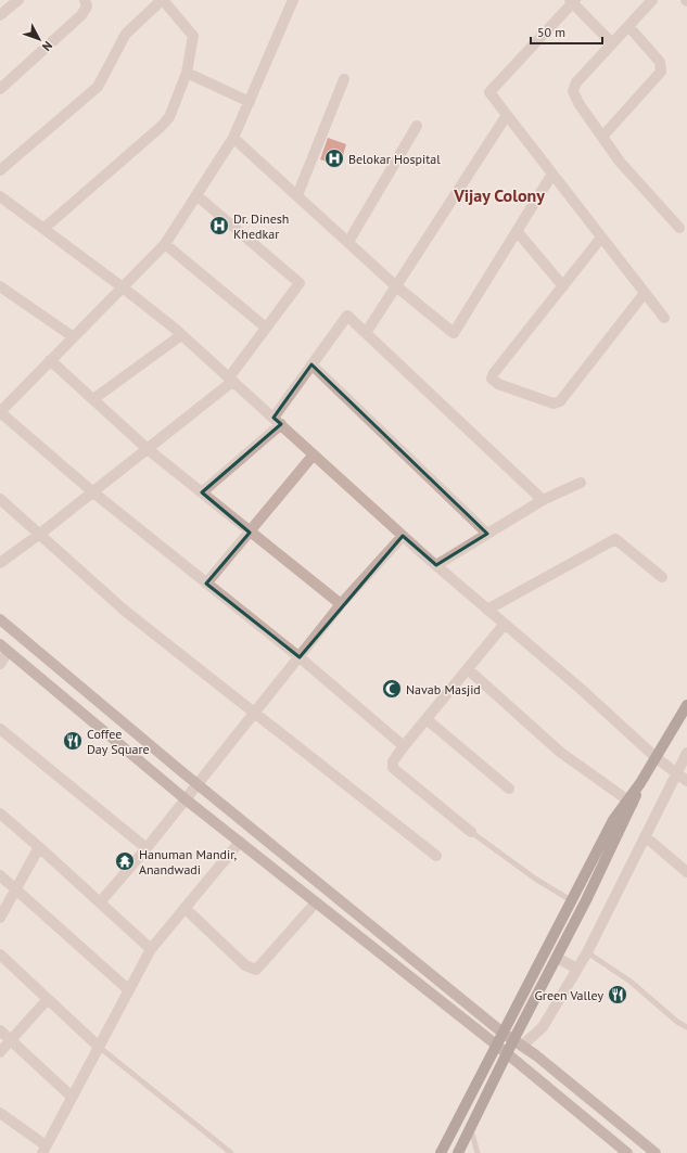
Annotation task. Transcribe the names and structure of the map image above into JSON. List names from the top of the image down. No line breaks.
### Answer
{"districts":["Vijay Colony"],"places":{"hospital":["Belokar Hospital","Dr. Dinesh Khedkar"],"mosque":["Navab Masjid"],"restaurant":["Coffee Day Square","Green Valley"],"temple":["Hanuman Mandir, Anandwadi"]},"scale_bar":"50 m","north":"bottom right"}
